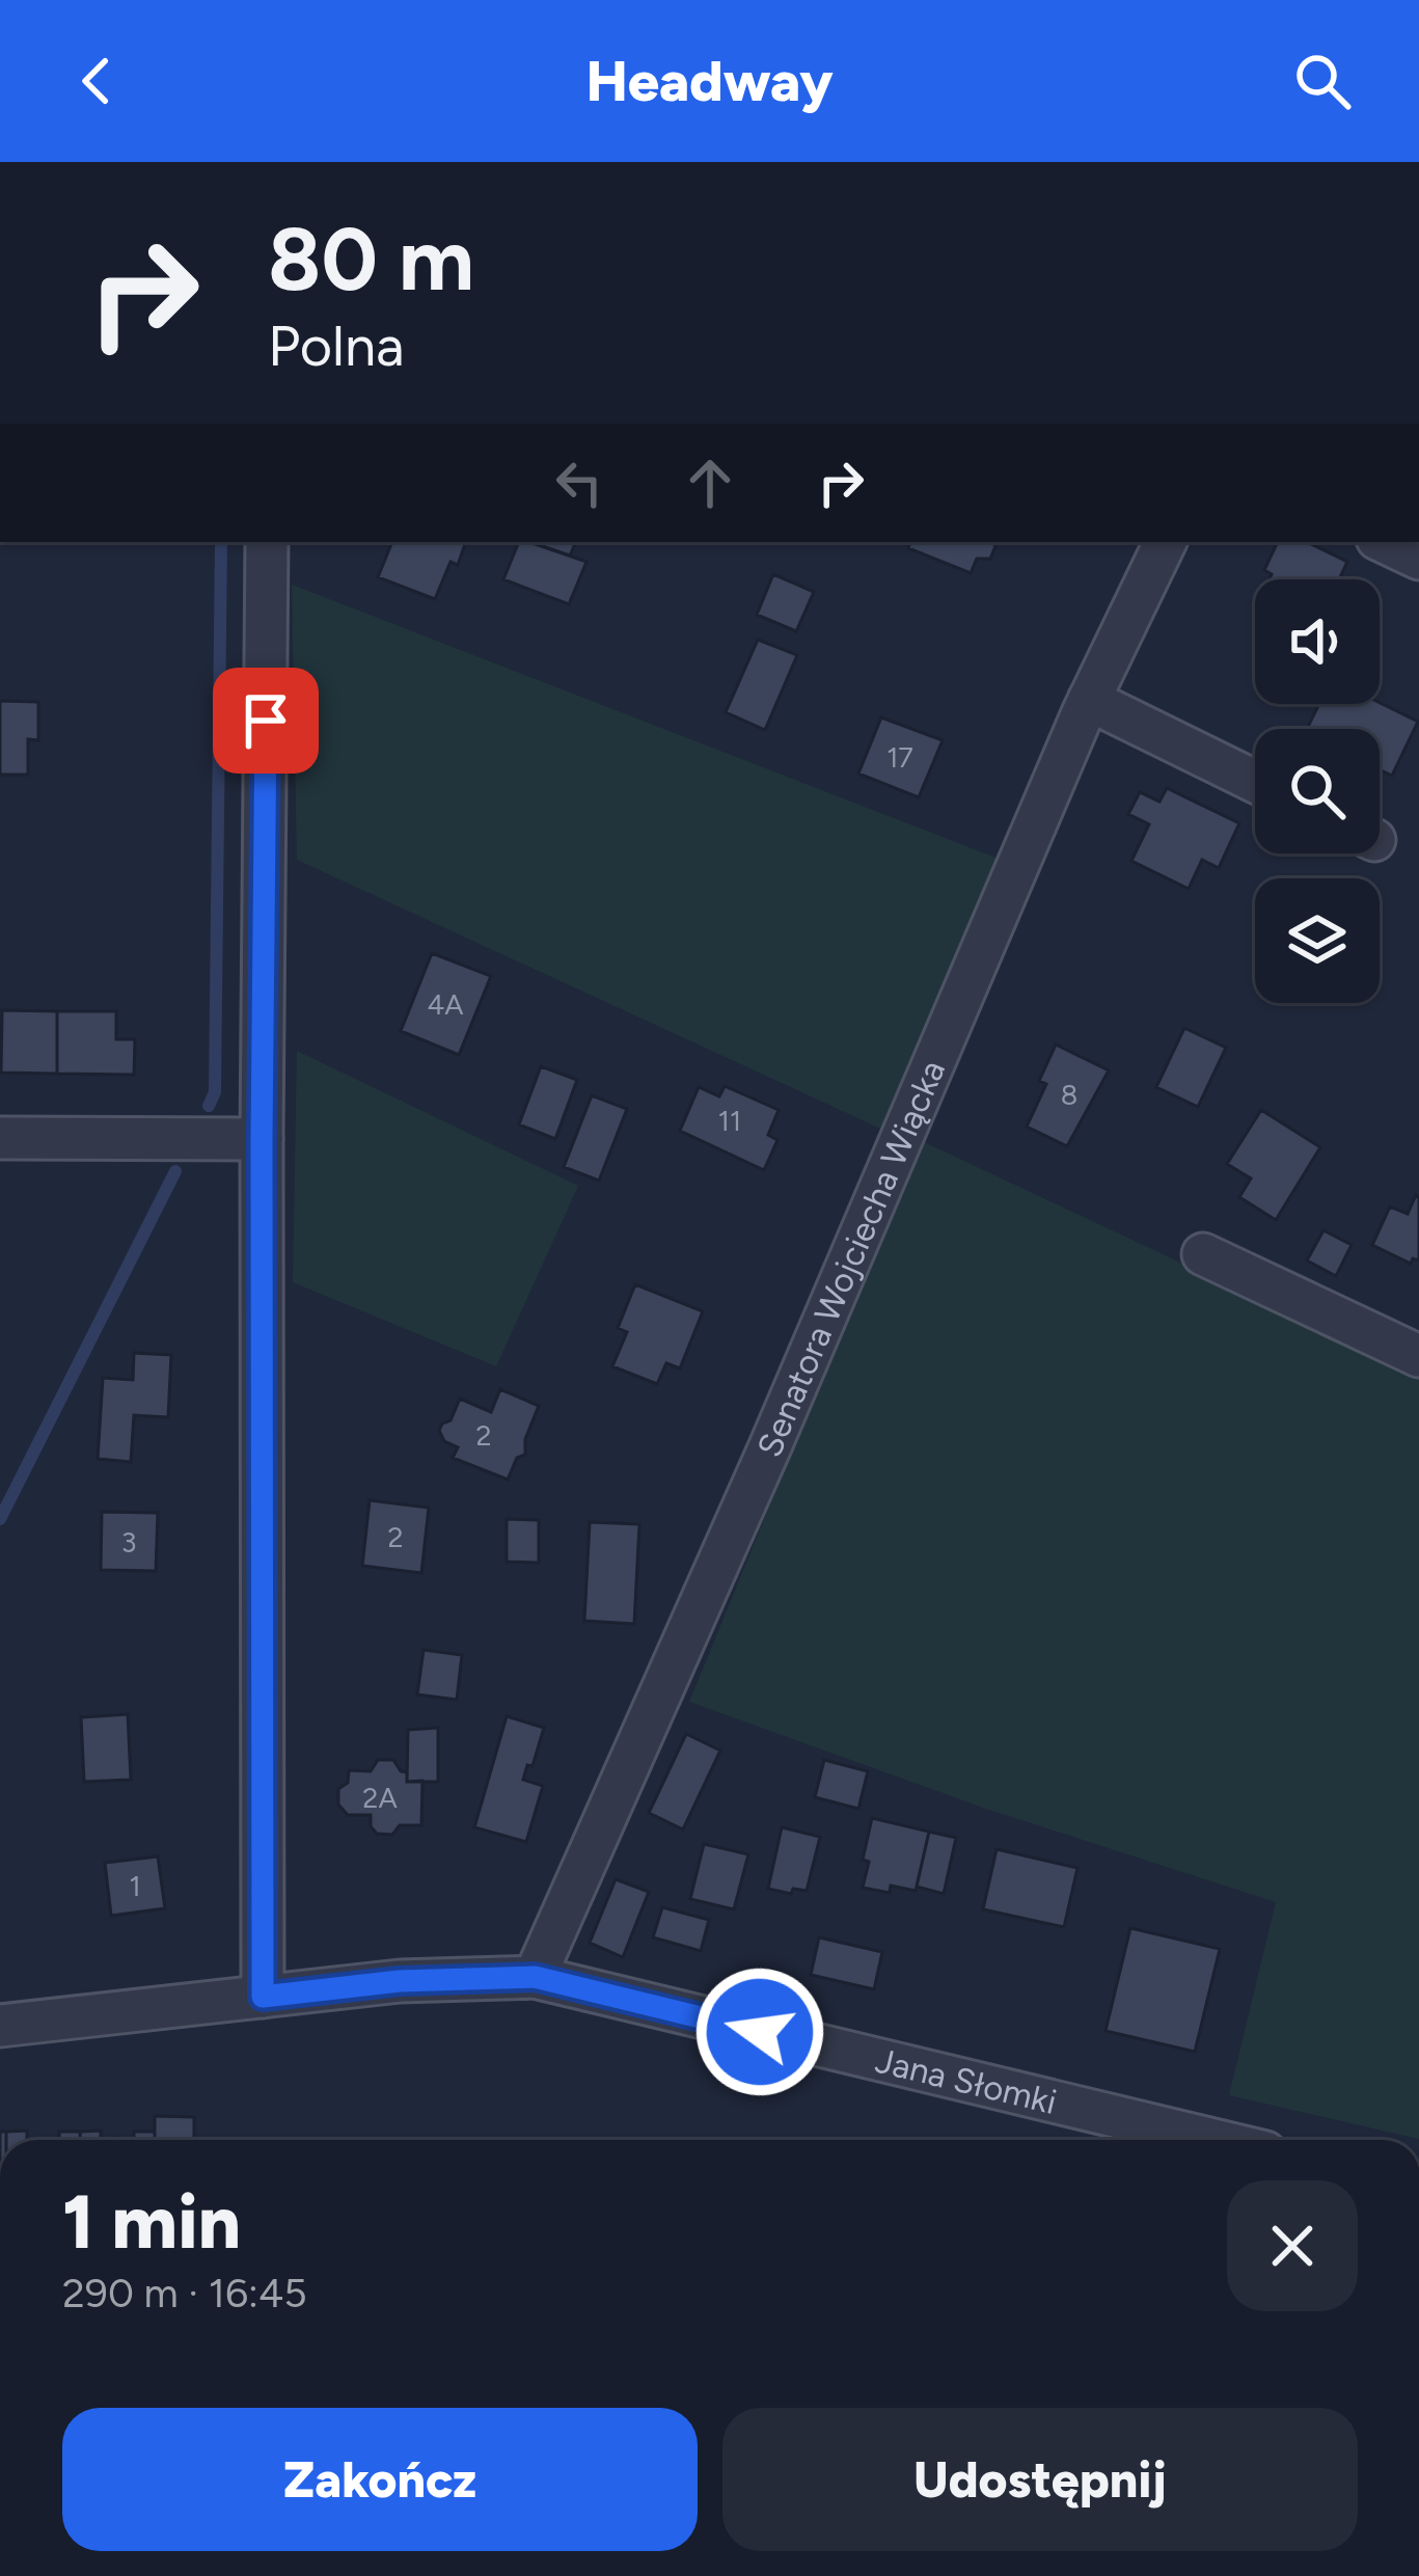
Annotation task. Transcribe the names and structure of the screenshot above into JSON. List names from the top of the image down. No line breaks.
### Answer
{"streets":{"street":["Senatora Wojciecha Wiącka","Jana Słomki"]},"crossings":[["Senatora Wojciecha Wiącka","Jana Słomki"]],"house_numbers":["17","4A","8","11","2","2","3","2A","1"],"page":{"header":"Headway","turn":["80 m","Polna"],"heading":["1 min","290 m · 16:45"],"buttons":["Zakończ","Udostępnij"]}}
